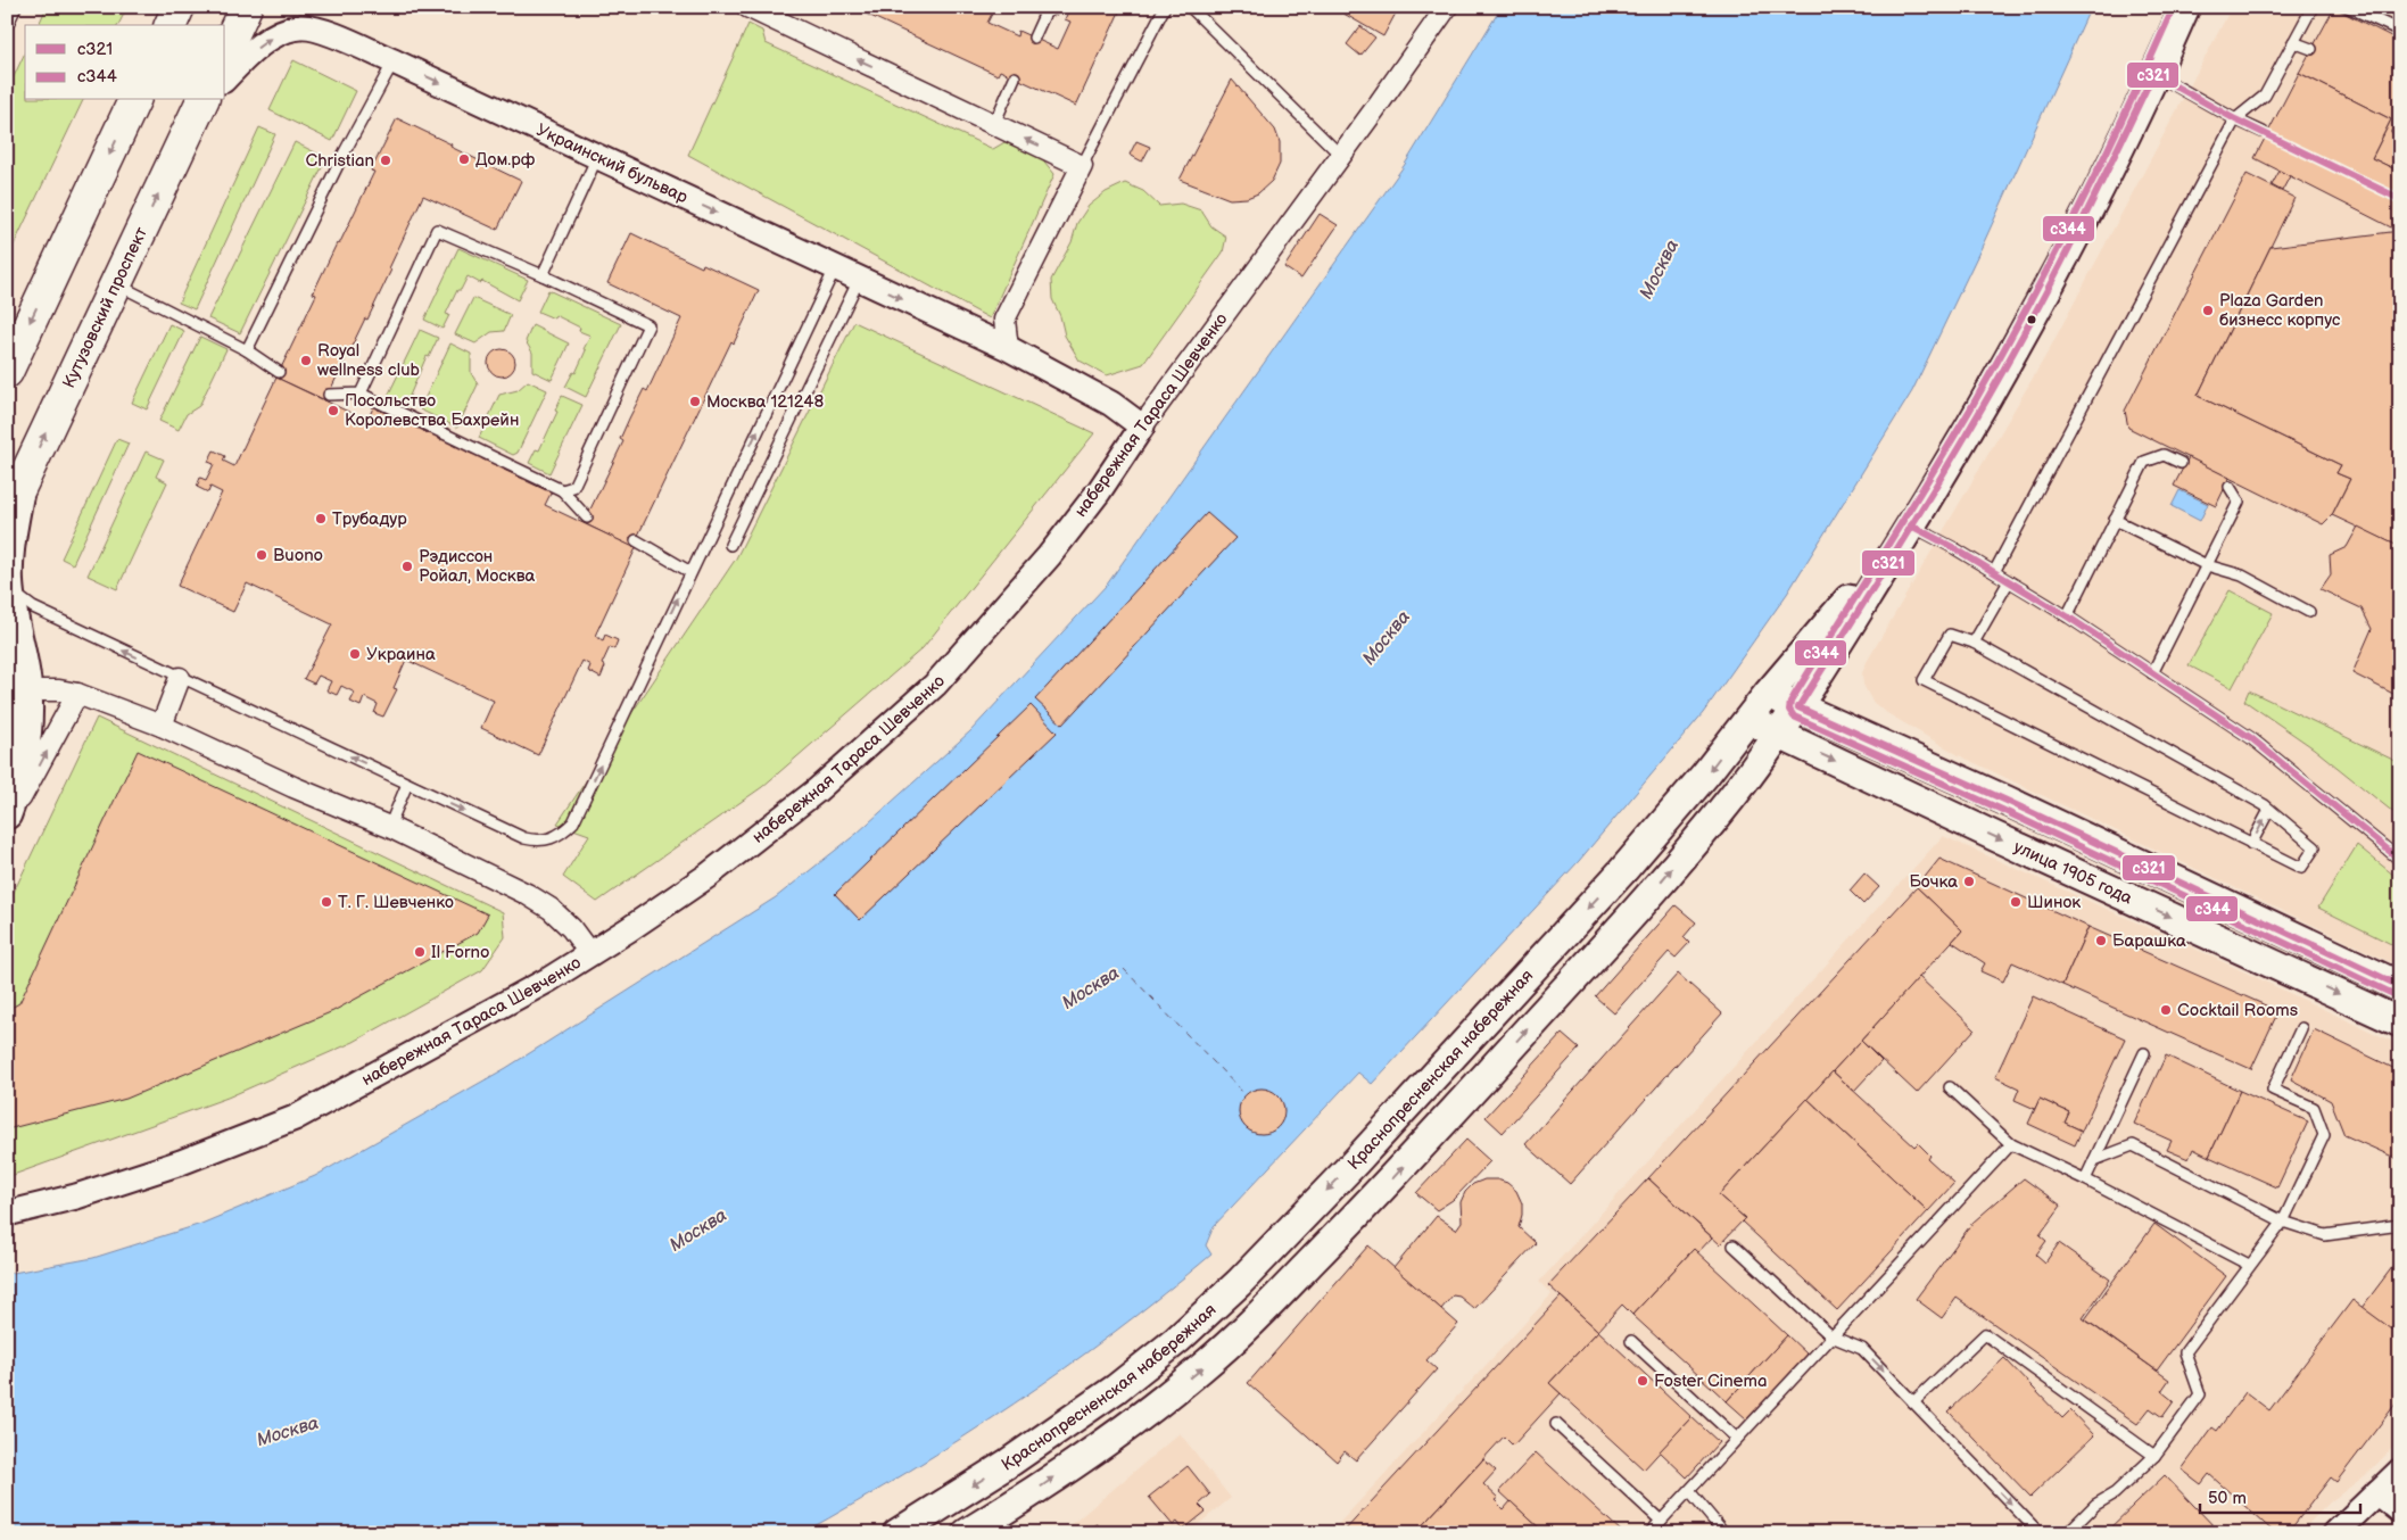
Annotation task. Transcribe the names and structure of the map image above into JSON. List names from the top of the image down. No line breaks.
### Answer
{"streets":{"main road":["Кутузовский проспект","улица 1905 года","Краснопресненская набережная"],"street":["Украинский бульвар","набережная Тараса Шевченко"]},"crossings":[["Украинский бульвар","набережная Тараса Шевченко"],["улица 1905 года","Краснопресненская набережная"]],"water":["Москва"],"places":["Дом.рф","Christian","Plaza Garden бизнесс корпус","Royal wellness club","Москва 121248","Посольство Королевства Бахрейн","Трубадур","Buono","Рэдиссон Ройал, Москва","Украина","Бочка","Т. Г. Шевченко","Шинок","Барашка","Il Forno","Cocktail Rooms","Foster Cinema"],"lines":["transit line с344","transit line с321"],"legend":["с321","с344"],"scale_bar":"50 m"}
